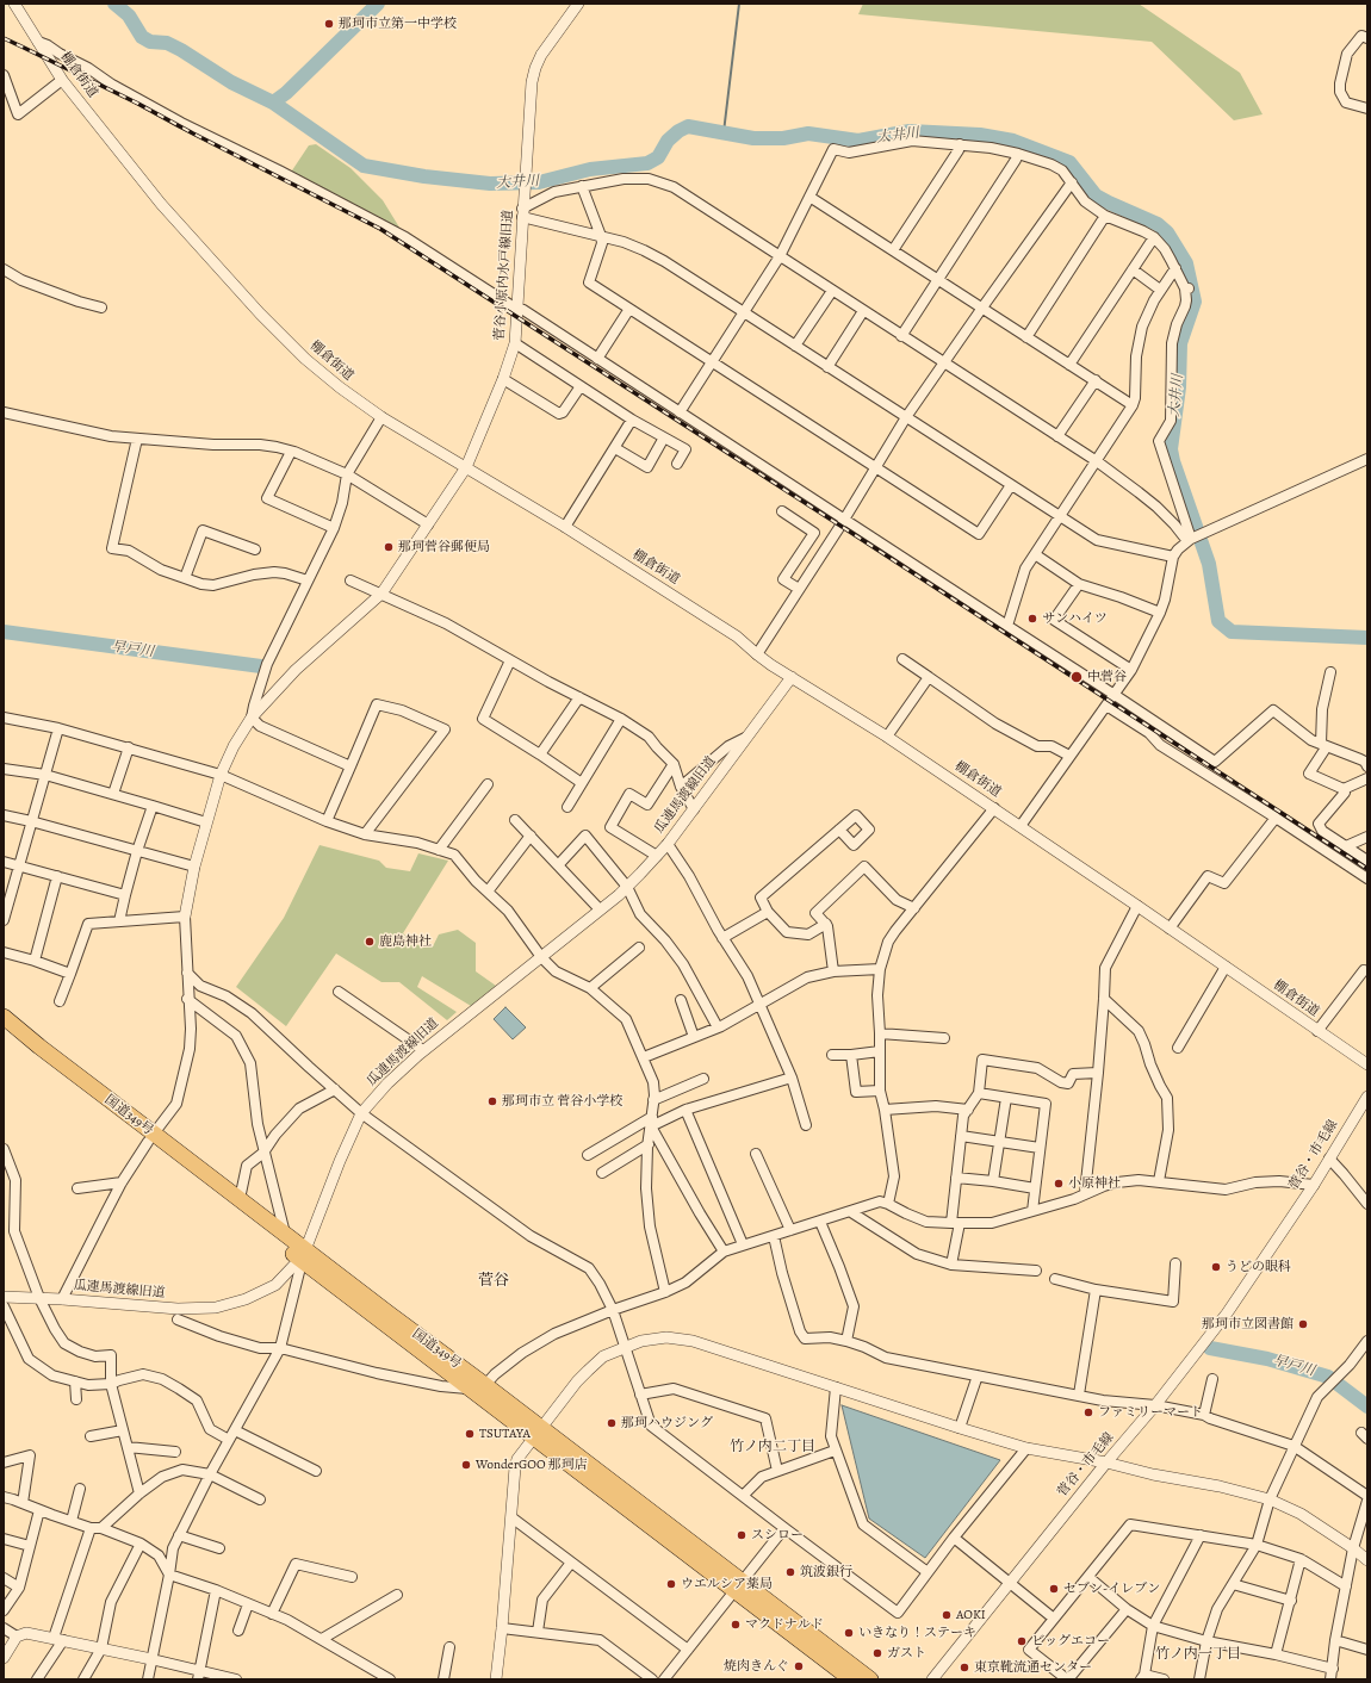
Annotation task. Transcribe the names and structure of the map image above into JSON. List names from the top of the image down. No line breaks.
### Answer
{"streets":{"highway":["国道349号"],"street":["棚倉街道","菅谷小原内水戸線旧道","瓜連馬渡線旧道","菅谷・市毛線"]},"crossings":[["棚倉街道","菅谷小原内水戸線旧道"],["棚倉街道","瓜連馬渡線旧道"],["瓜連馬渡線旧道","国道349号"]],"districts":["菅谷","竹ノ内二丁目","竹ノ内一丁目"],"water":["大井川","早戸川"],"places":["那珂市立第一中学校","那珂菅谷郵便局","サンハイツ","中菅谷","鹿島神社","那珂市立 菅谷小学校","小原神社","うどの眼科","那珂市立図書館","ファミリーマート","那珂ハウジング","TSUTAYA","WonderGOO 那珂店","スシロー","筑波銀行","ウエルシア薬局","セブン-イレブン","AOKI","マクドナルド","いきなり！ステーキ","ビッグエコー","ガスト","焼肉きんぐ","東京靴流通センター"]}
